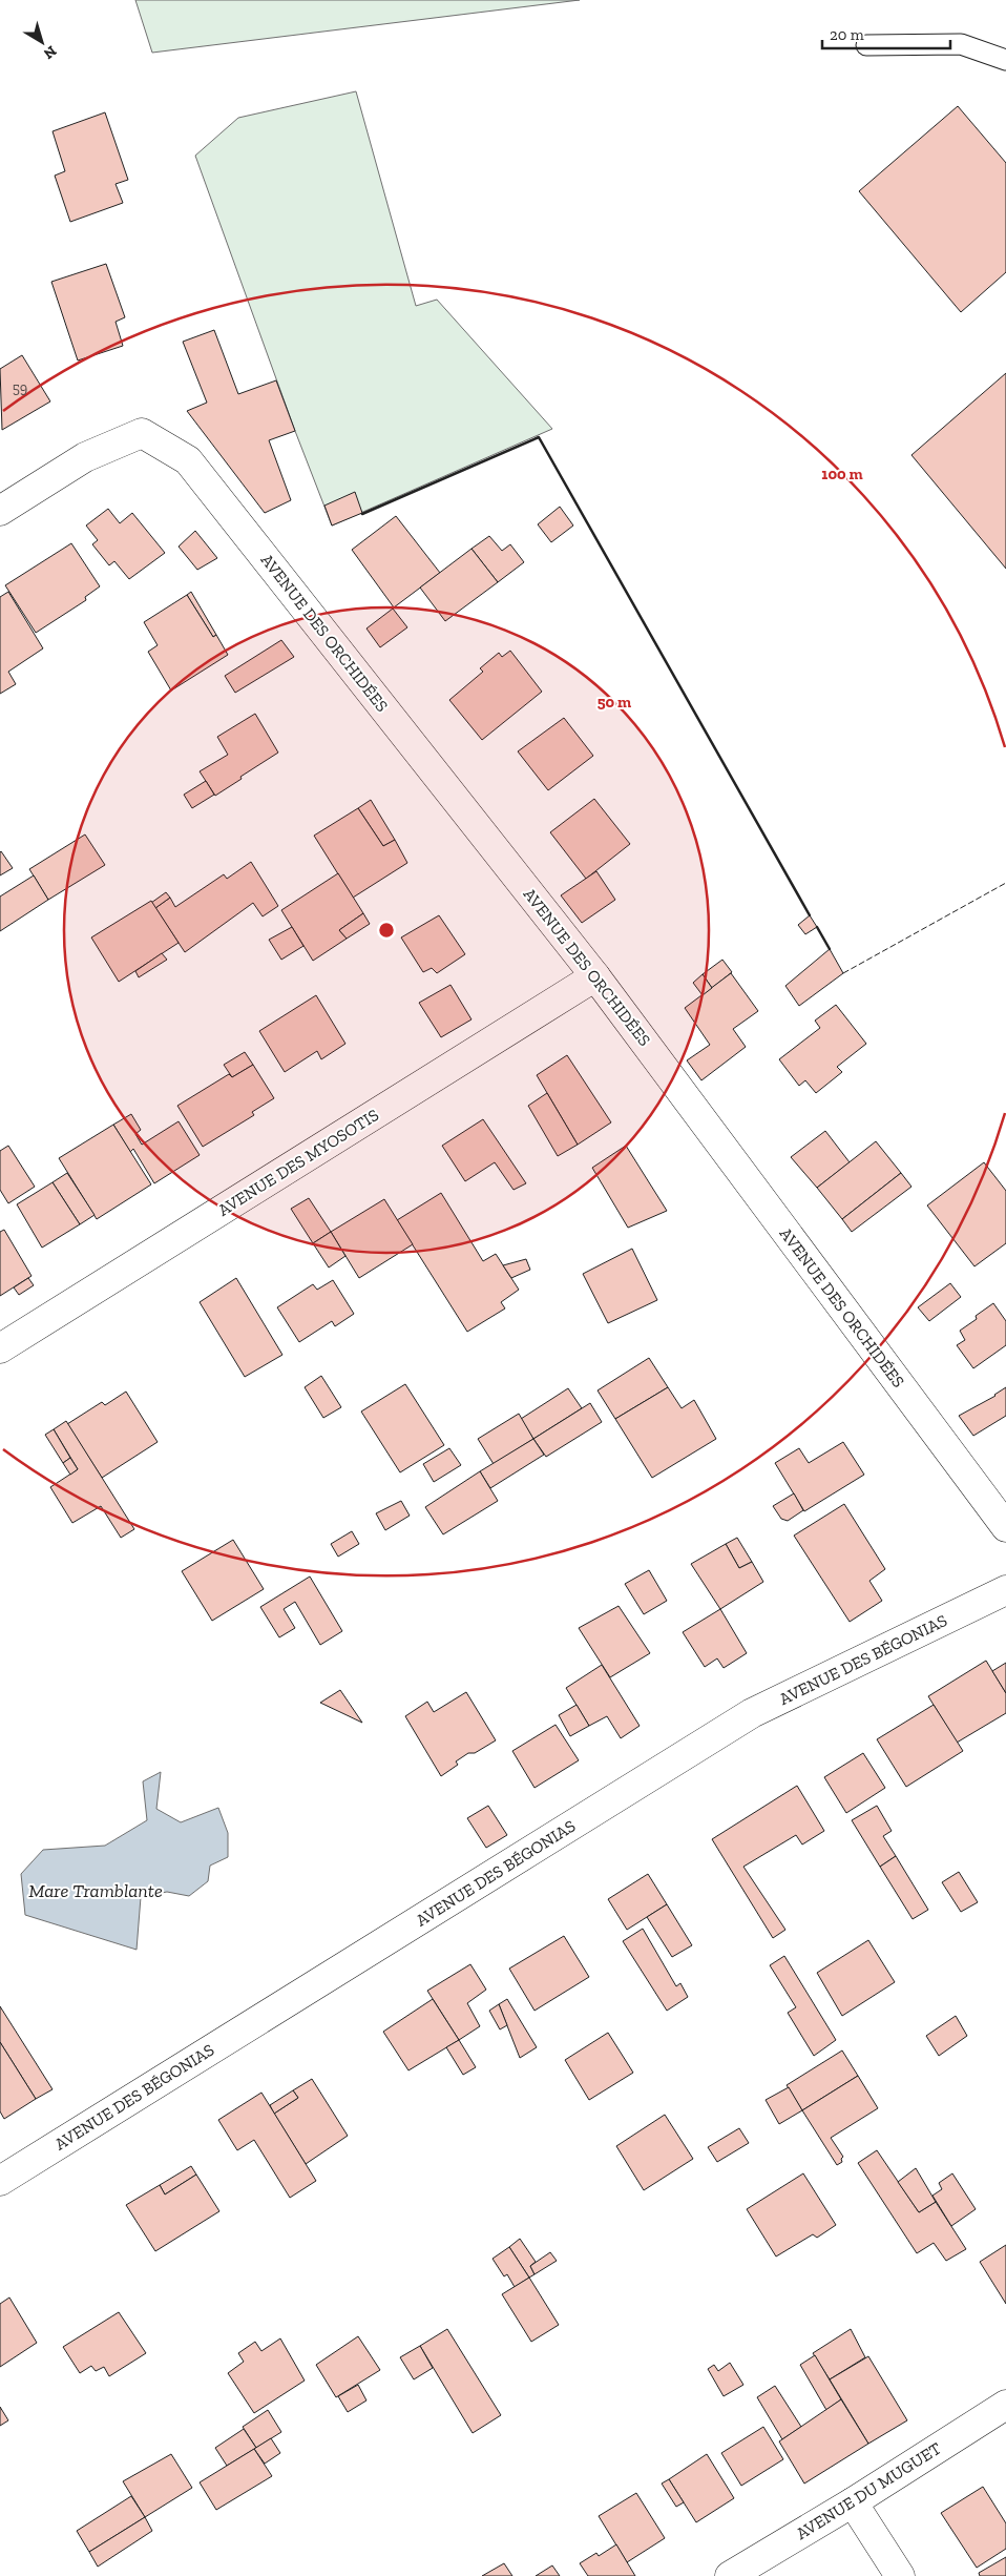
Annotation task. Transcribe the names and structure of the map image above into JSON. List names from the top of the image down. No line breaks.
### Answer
{"streets":{"street":["AVENUE DES ORCHIDÉES","AVENUE DES MYOSOTIS","AVENUE DES BÉGONIAS","AVENUE DU MUGUET"]},"crossings":[["AVENUE DES ORCHIDÉES","AVENUE DES MYOSOTIS"]],"water":["Mare Tramblante"],"house_numbers":["59"],"scale_bar":"20 m","north":"bottom right","rings":["100 m","50 m"]}
